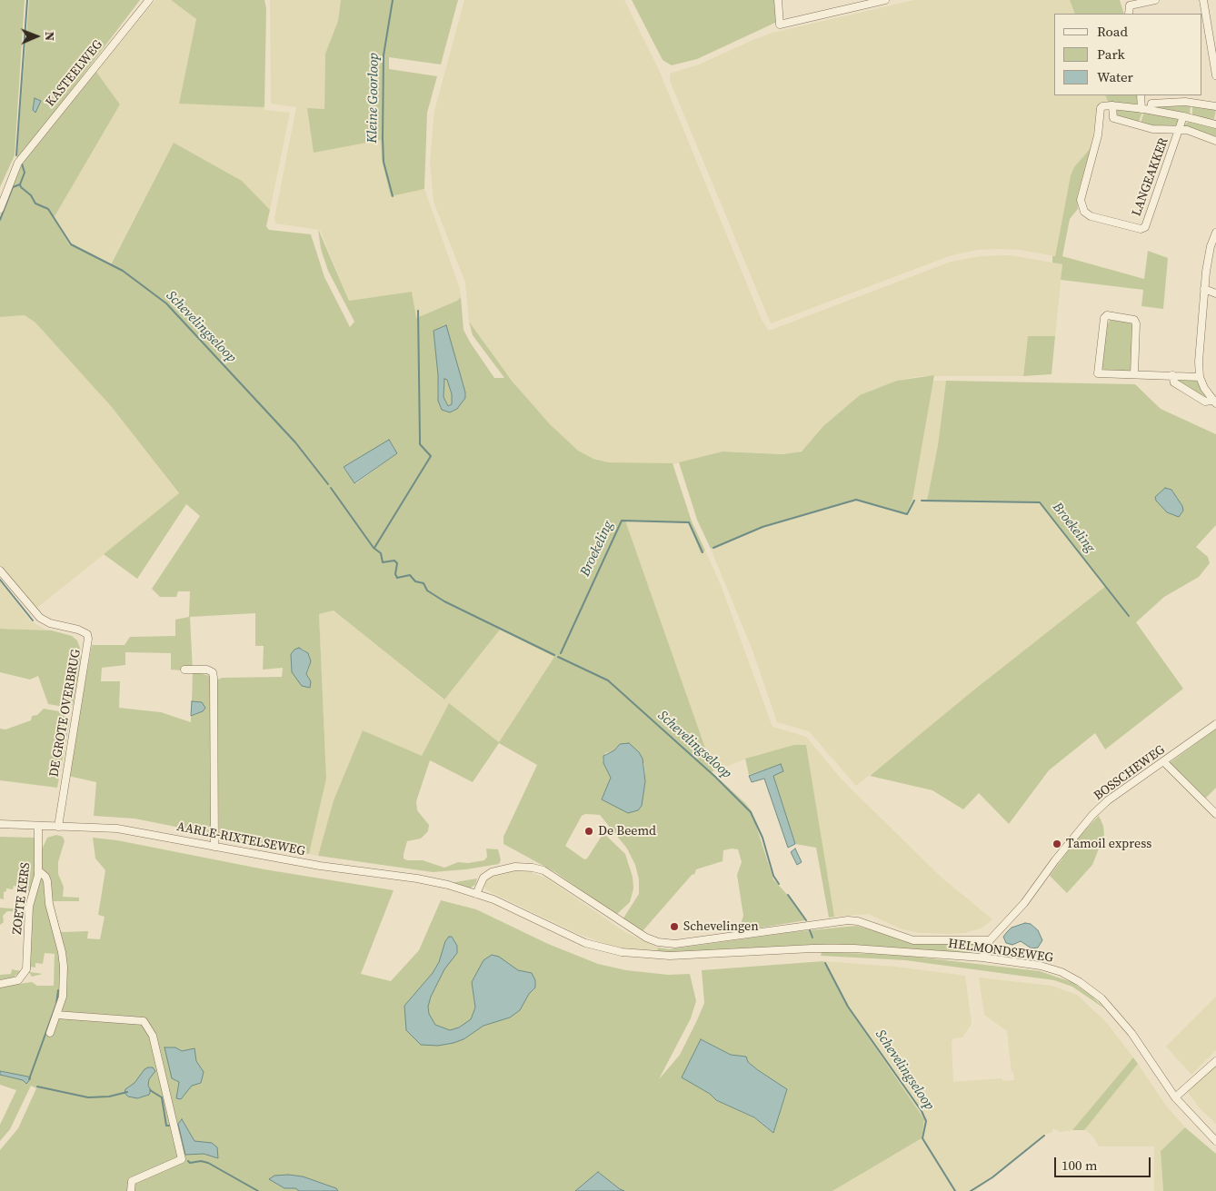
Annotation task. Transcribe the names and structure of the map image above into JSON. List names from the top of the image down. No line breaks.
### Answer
{"streets":{"street":["KASTEELWEG","LANGEAKKER","DE GROTE OVERBRUG","BOSSCHEWEG","AARLE-RIXTELSEWEG","ZOETE KERS","HELMONDSEWEG"]},"crossings":[["DE GROTE OVERBRUG","AARLE-RIXTELSEWEG"],["BOSSCHEWEG","HELMONDSEWEG"],["AARLE-RIXTELSEWEG","ZOETE KERS"],["AARLE-RIXTELSEWEG","HELMONDSEWEG"]],"water":["Kleine Goorloop","Schevelingseloop","Broekeling"],"places":["De Beemd","Tamoil express","Schevelingen"],"legend":["Road","Park","Water"],"scale_bar":"100 m","north":"right"}
